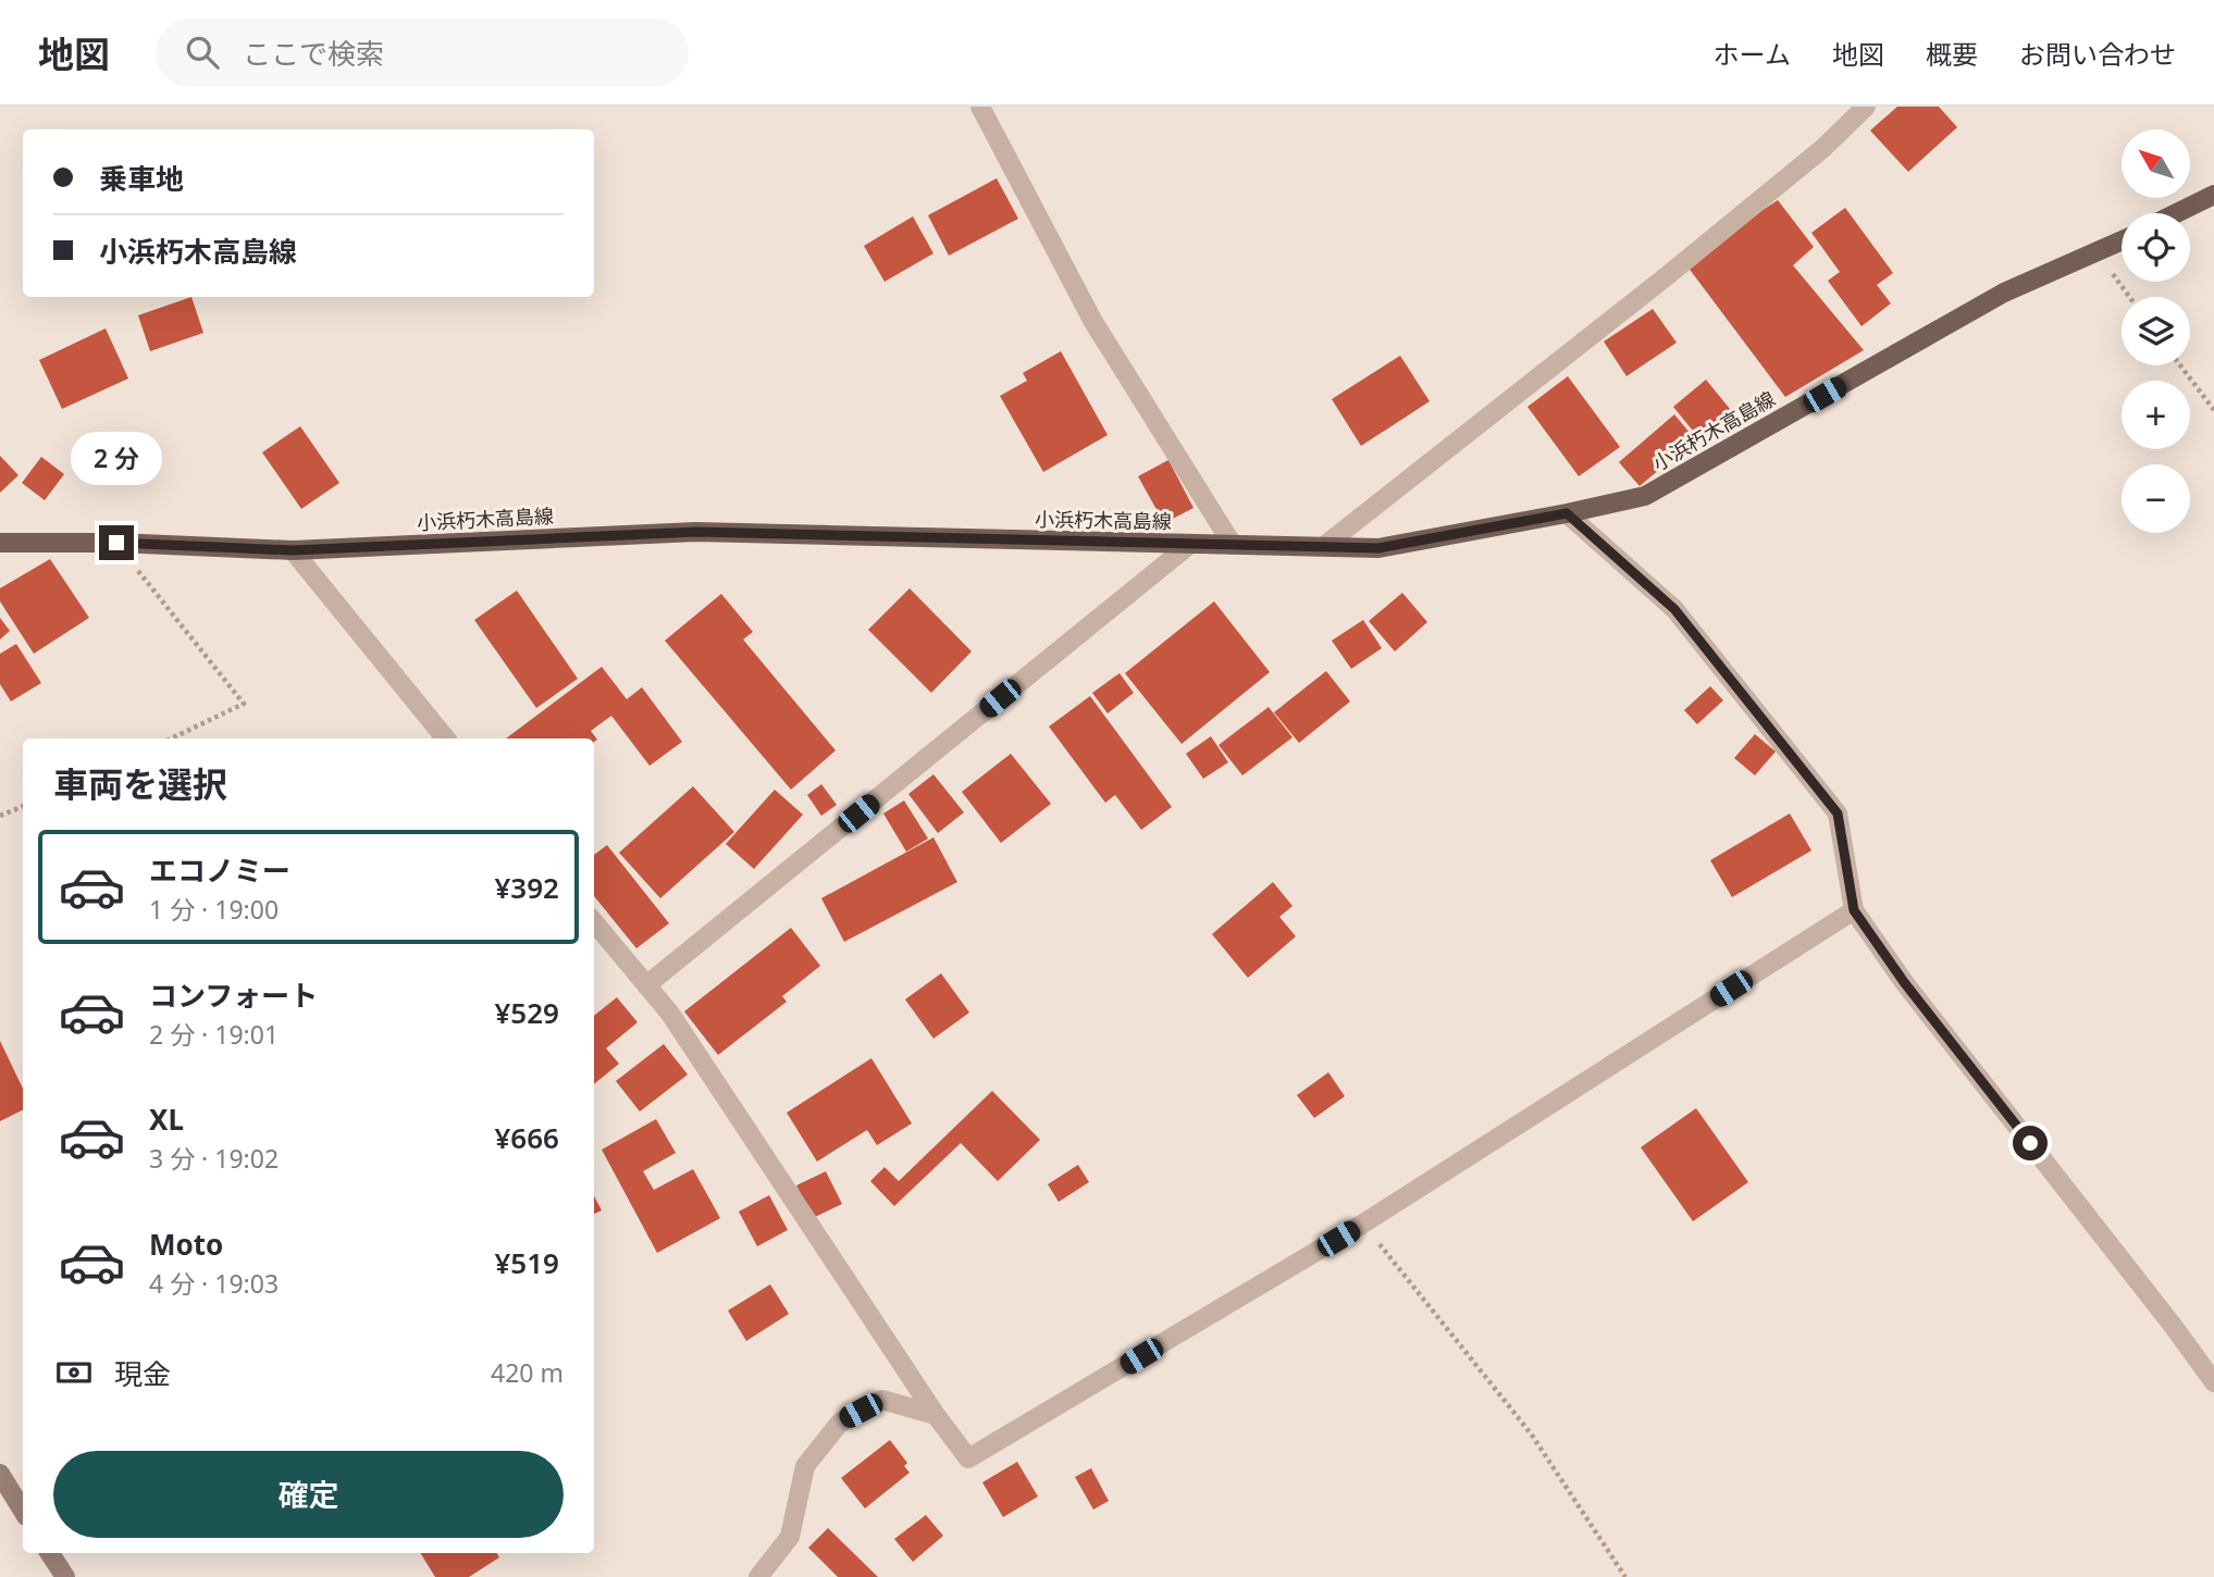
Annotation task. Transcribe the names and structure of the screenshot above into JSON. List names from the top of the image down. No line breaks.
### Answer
{"streets":{"main road":["小浜朽木高島線"]},"north":"top left","page":{"header":"地図","search":"ここで検索","nav":["ホーム","地図","概要","お問い合わせ"],"map_buttons":["+","−"],"banner":["乗車地","小浜朽木高島線"],"bubble":"2 分","heading":"車両を選択","list":[{"name":"エコノミー","note":"1 分 · 19:00","value":"¥392"},{"name":"コンフォート","note":"2 分 · 19:01","value":"¥529"},{"name":"XL","note":"3 分 · 19:02","value":"¥666"},{"name":"Moto","note":"4 分 · 19:03","value":"¥519"}],"pay":["現金","420 m"],"buttons":"確定"}}
